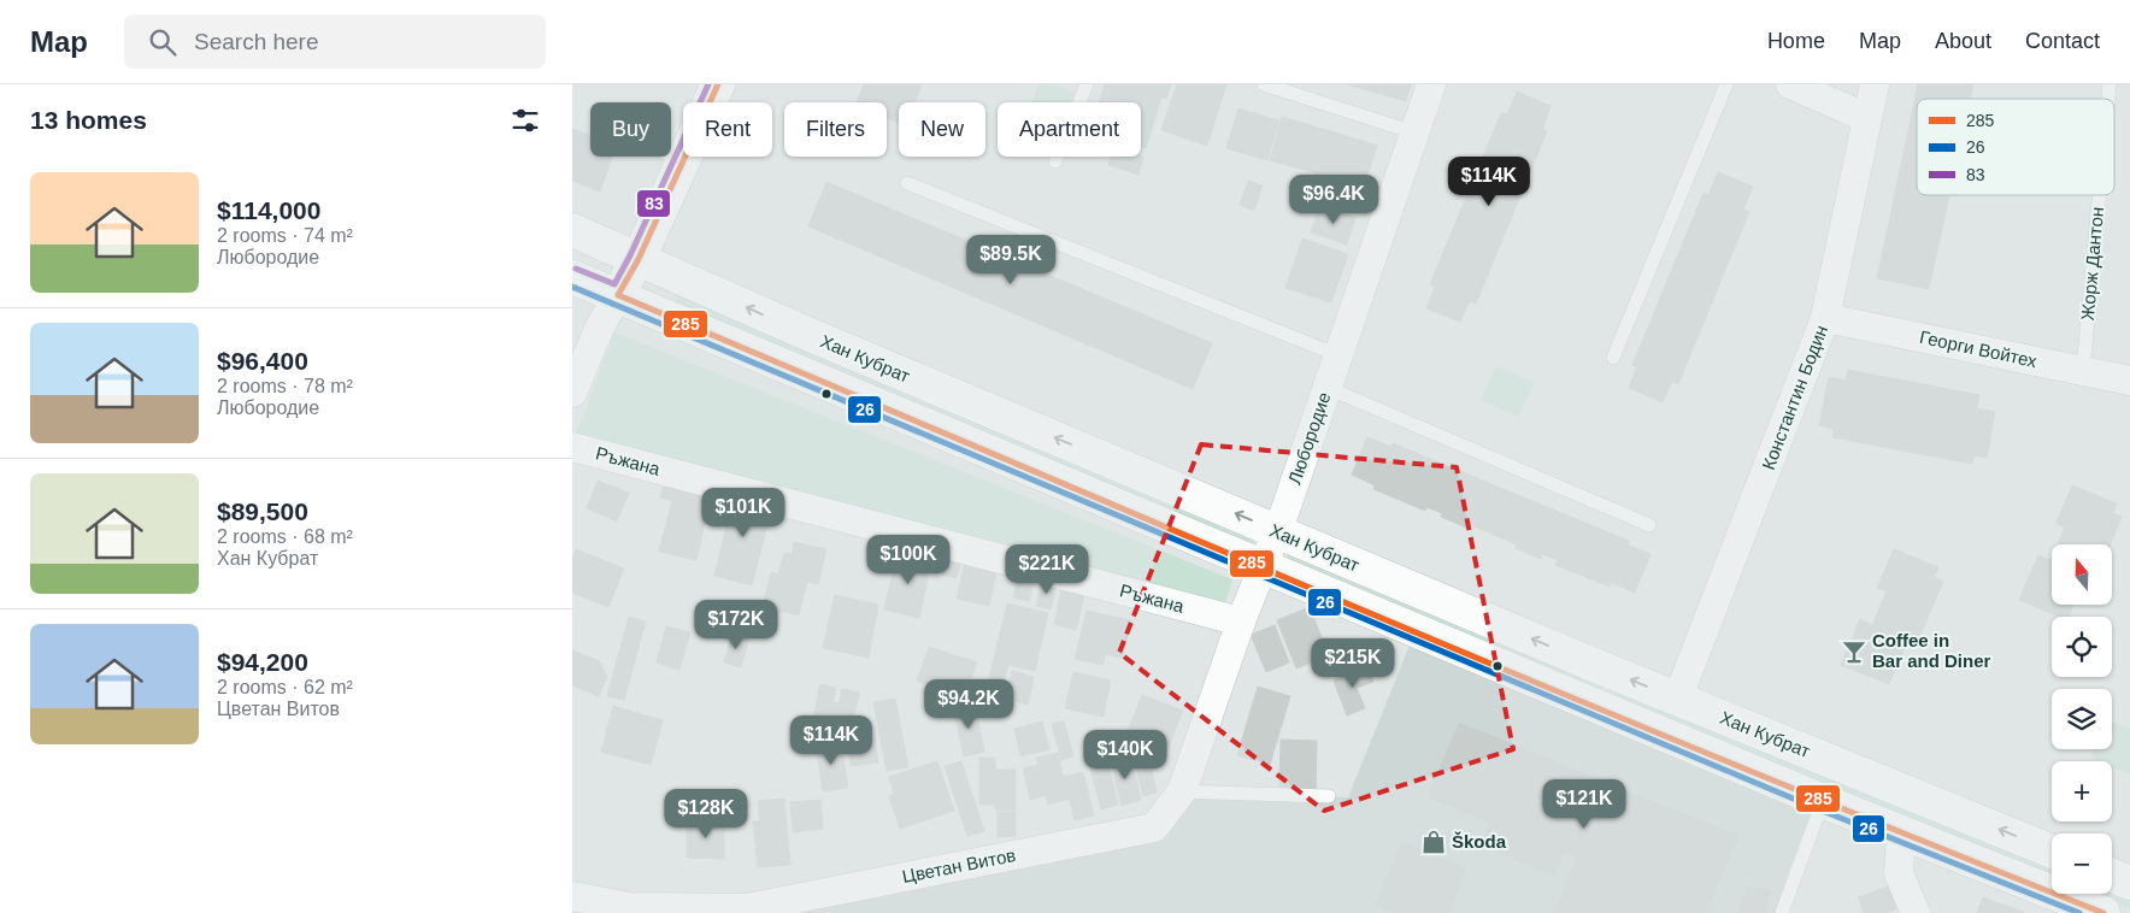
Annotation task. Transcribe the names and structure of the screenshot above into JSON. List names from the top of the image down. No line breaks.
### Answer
{"streets":{"street":["Георги Войтех","Хан Кубрат","Константин Бодин","Любородие","Ръжана","Цветан Витов"],"lane":["Жорж Дантон"]},"crossings":[["Жорж Дантон","Георги Войтех"],["Георги Войтех","Константин Бодин"],["Хан Кубрат","Константин Бодин"],["Хан Кубрат","Любородие"],["Любородие","Ръжана"],["Любородие","Цветан Витов"]],"places":{"bar":["Coffee in Bar and Diner"],"shop":["Škoda"]},"lines":["transit line 285","transit line 83","transit line 26"],"legend":["285","26","83"],"north":"top","page":{"header":"Map","search":"Search here","nav":["Home","Map","About","Contact"],"heading":"13 homes","chip":["Buy","Rent","Filters","New","Apartment"],"list":[{"name":"$114,000","note":"2 rooms · 74 m² · Любородие"},{"name":"$96,400","note":"2 rooms · 78 m² · Любородие"},{"name":"$89,500","note":"2 rooms · 68 m² · Хан Кубрат"},{"name":"$94,200","note":"2 rooms · 62 m² · Цветан Витов"}],"price":["$114K","$96.4K","$89.5K","$101K","$100K","$221K","$172K","$215K","$94.2K","$114K","$140K","$121K","$128K"],"map_buttons":["+","−"]}}
